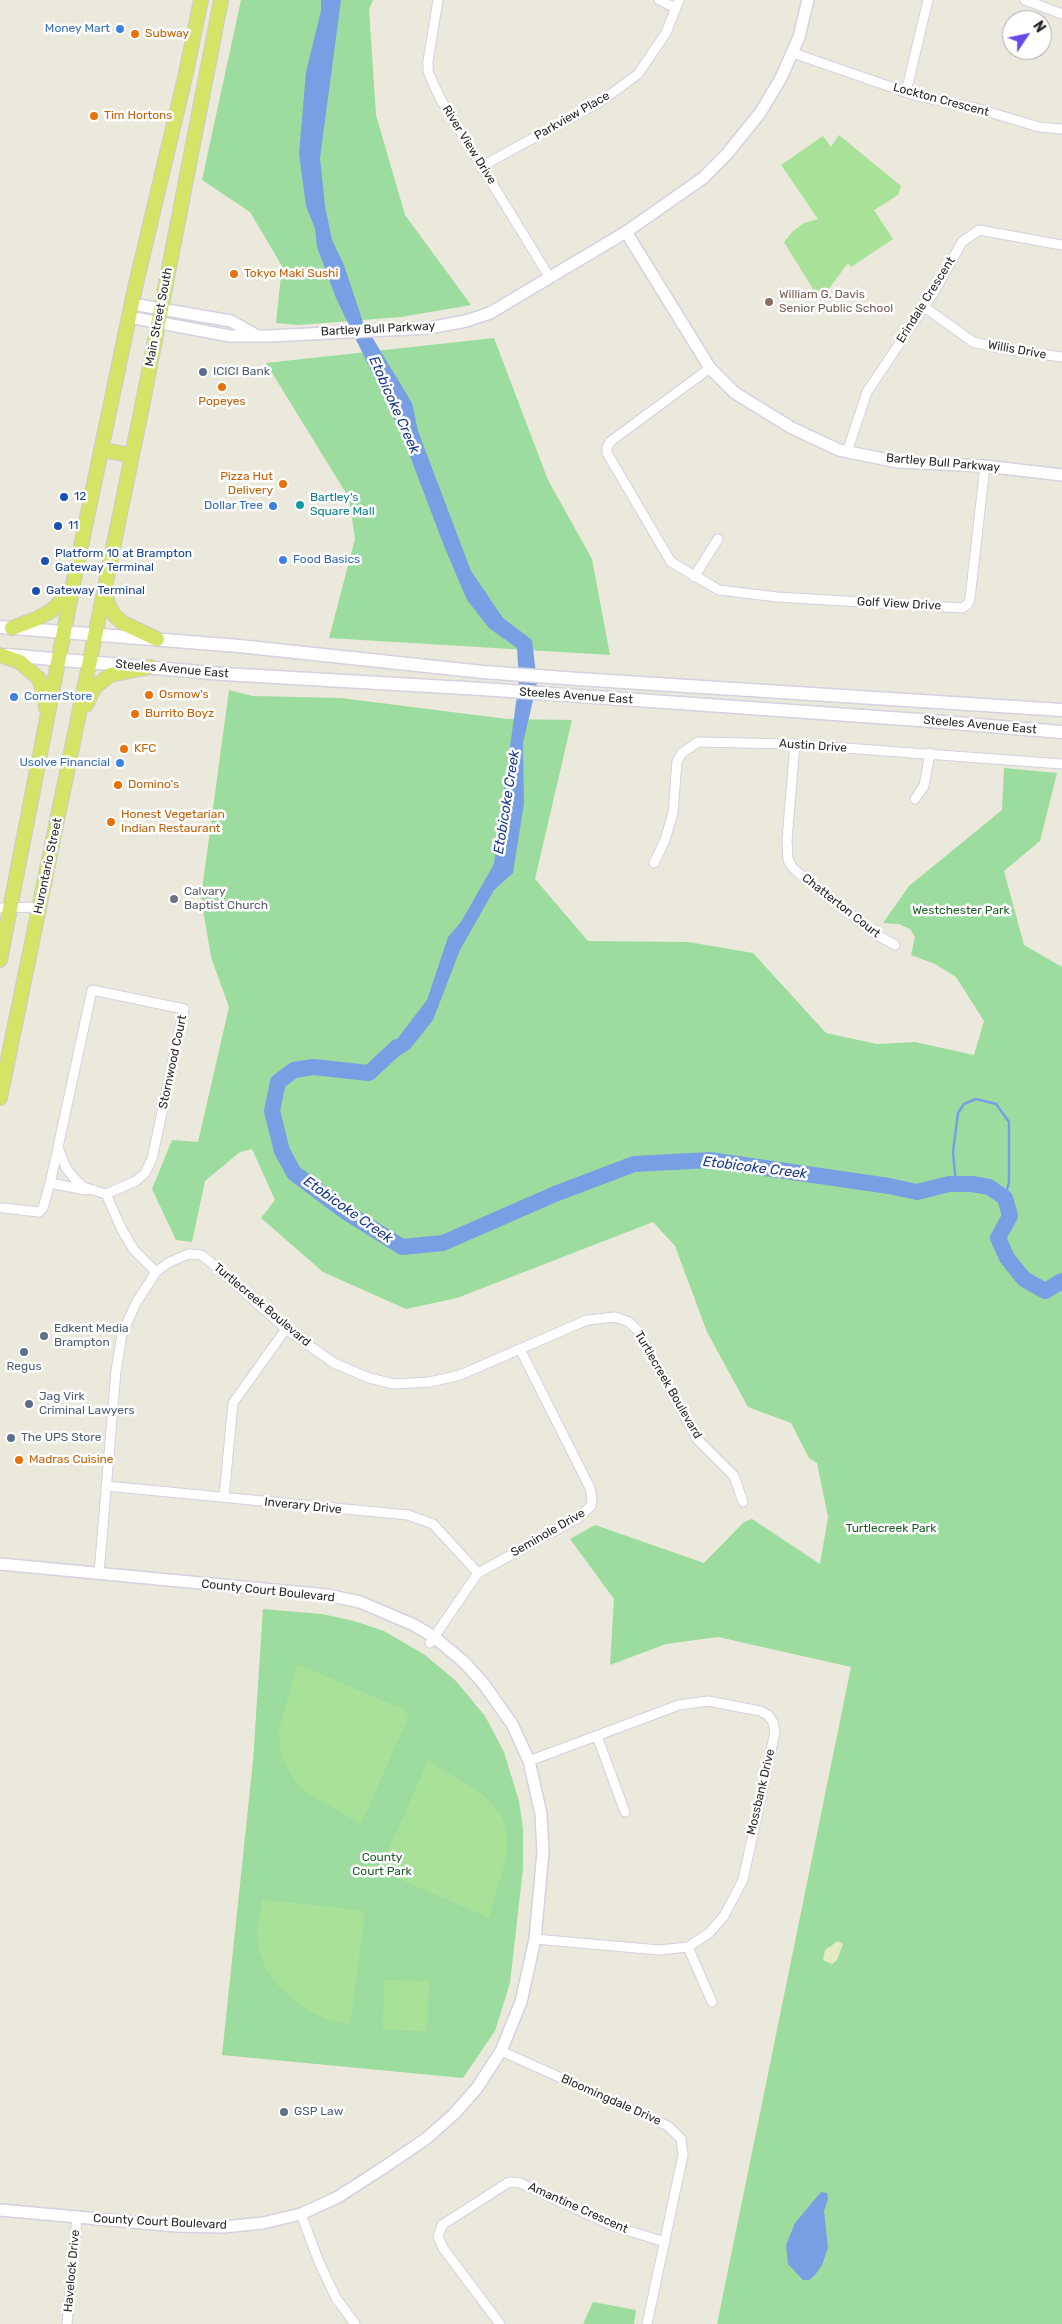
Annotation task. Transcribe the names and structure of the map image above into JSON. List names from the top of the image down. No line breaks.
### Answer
{"streets":{"main road":["Main Street South","Steeles Avenue East","Hurontario Street"],"street":["Lockton Crescent","Parkview Place","River View Drive","Erindale Crescent","Bartley Bull Parkway","Willis Drive","Golf View Drive","Austin Drive","Chatterton Court","Stornwood Court","Turtlecreek Boulevard","Inverary Drive","Seminole Drive","County Court Boulevard","Mossbank Drive","Bloomingdale Drive","Amantine Crescent","Havelock Drive"]},"crossings":[["Lockton Crescent","Bartley Bull Parkway"],["Parkview Place","River View Drive"],["River View Drive","Bartley Bull Parkway"],["Erindale Crescent","Bartley Bull Parkway"],["Erindale Crescent","Willis Drive"],["Main Street South","Bartley Bull Parkway"],["Main Street South","Steeles Avenue East"],["Main Street South","Hurontario Street"],["Bartley Bull Parkway","Golf View Drive"],["Steeles Avenue East","Hurontario Street"],["Austin Drive","Chatterton Court"],["Turtlecreek Boulevard","Inverary Drive"],["Turtlecreek Boulevard","Seminole Drive"],["Turtlecreek Boulevard","County Court Boulevard"],["Inverary Drive","Seminole Drive"],["Seminole Drive","County Court Boulevard"],["County Court Boulevard","Mossbank Drive"],["County Court Boulevard","Bloomingdale Drive"],["County Court Boulevard","Havelock Drive"],["Bloomingdale Drive","Amantine Crescent"]],"water":["Etobicoke Creek"],"parks":["Westchester Park","Turtlecreek Park","County Court Park"],"places":["Money Mart","Subway","Tim Hortons","Tokyo Maki Sushi","William G. Davis Senior Public School","ICICI Bank","Popeyes","Pizza Hut Delivery","12","Bartley's Square Mall","Dollar Tree","11","Food Basics","Platform 10 at Brampton Gateway Terminal","Gateway Terminal","Osmow's","CornerStore","Burrito Boyz","KFC","Usolve Financial","Domino's","Honest Vegetarian Indian Restaurant","Calvary Baptist Church","Edkent Media Brampton","Regus","Jag Virk Criminal Lawyers","The UPS Store","Madras Cuisine","GSP Law"],"north":"top right"}
